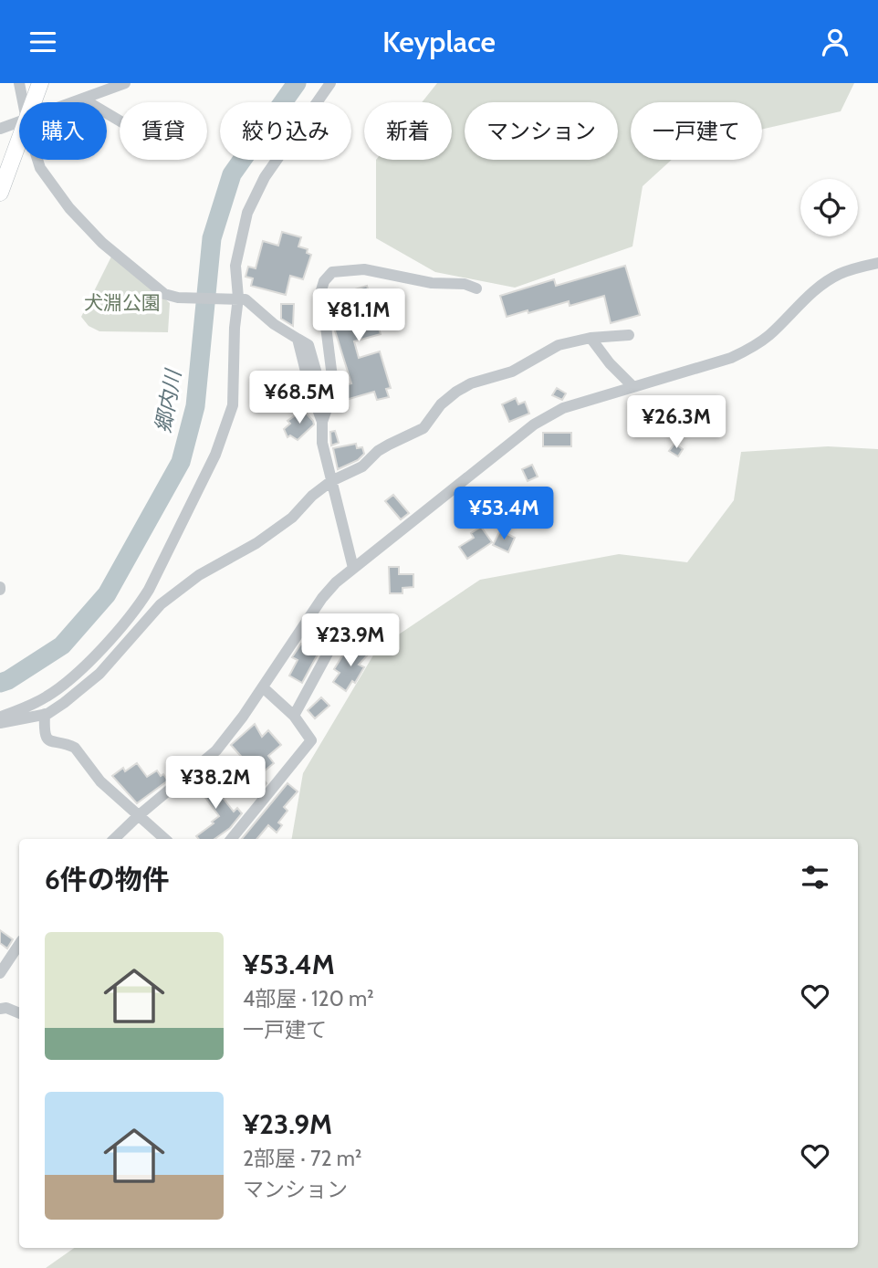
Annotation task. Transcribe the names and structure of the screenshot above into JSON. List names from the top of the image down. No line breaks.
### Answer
{"water":["郷内川"],"parks":["犬淵公園"],"page":{"header":"Keyplace","chip":["購入","賃貸","絞り込み","新着","マンション","一戸建て"],"price":["¥81.1M","¥68.5M","¥26.3M","¥53.4M","¥23.9M","¥38.2M"],"heading":"6件の物件","list":[{"name":"¥53.4M","note":"4部屋 · 120 m² · 一戸建て"},{"name":"¥23.9M","note":"2部屋 · 72 m² · マンション"}]}}
